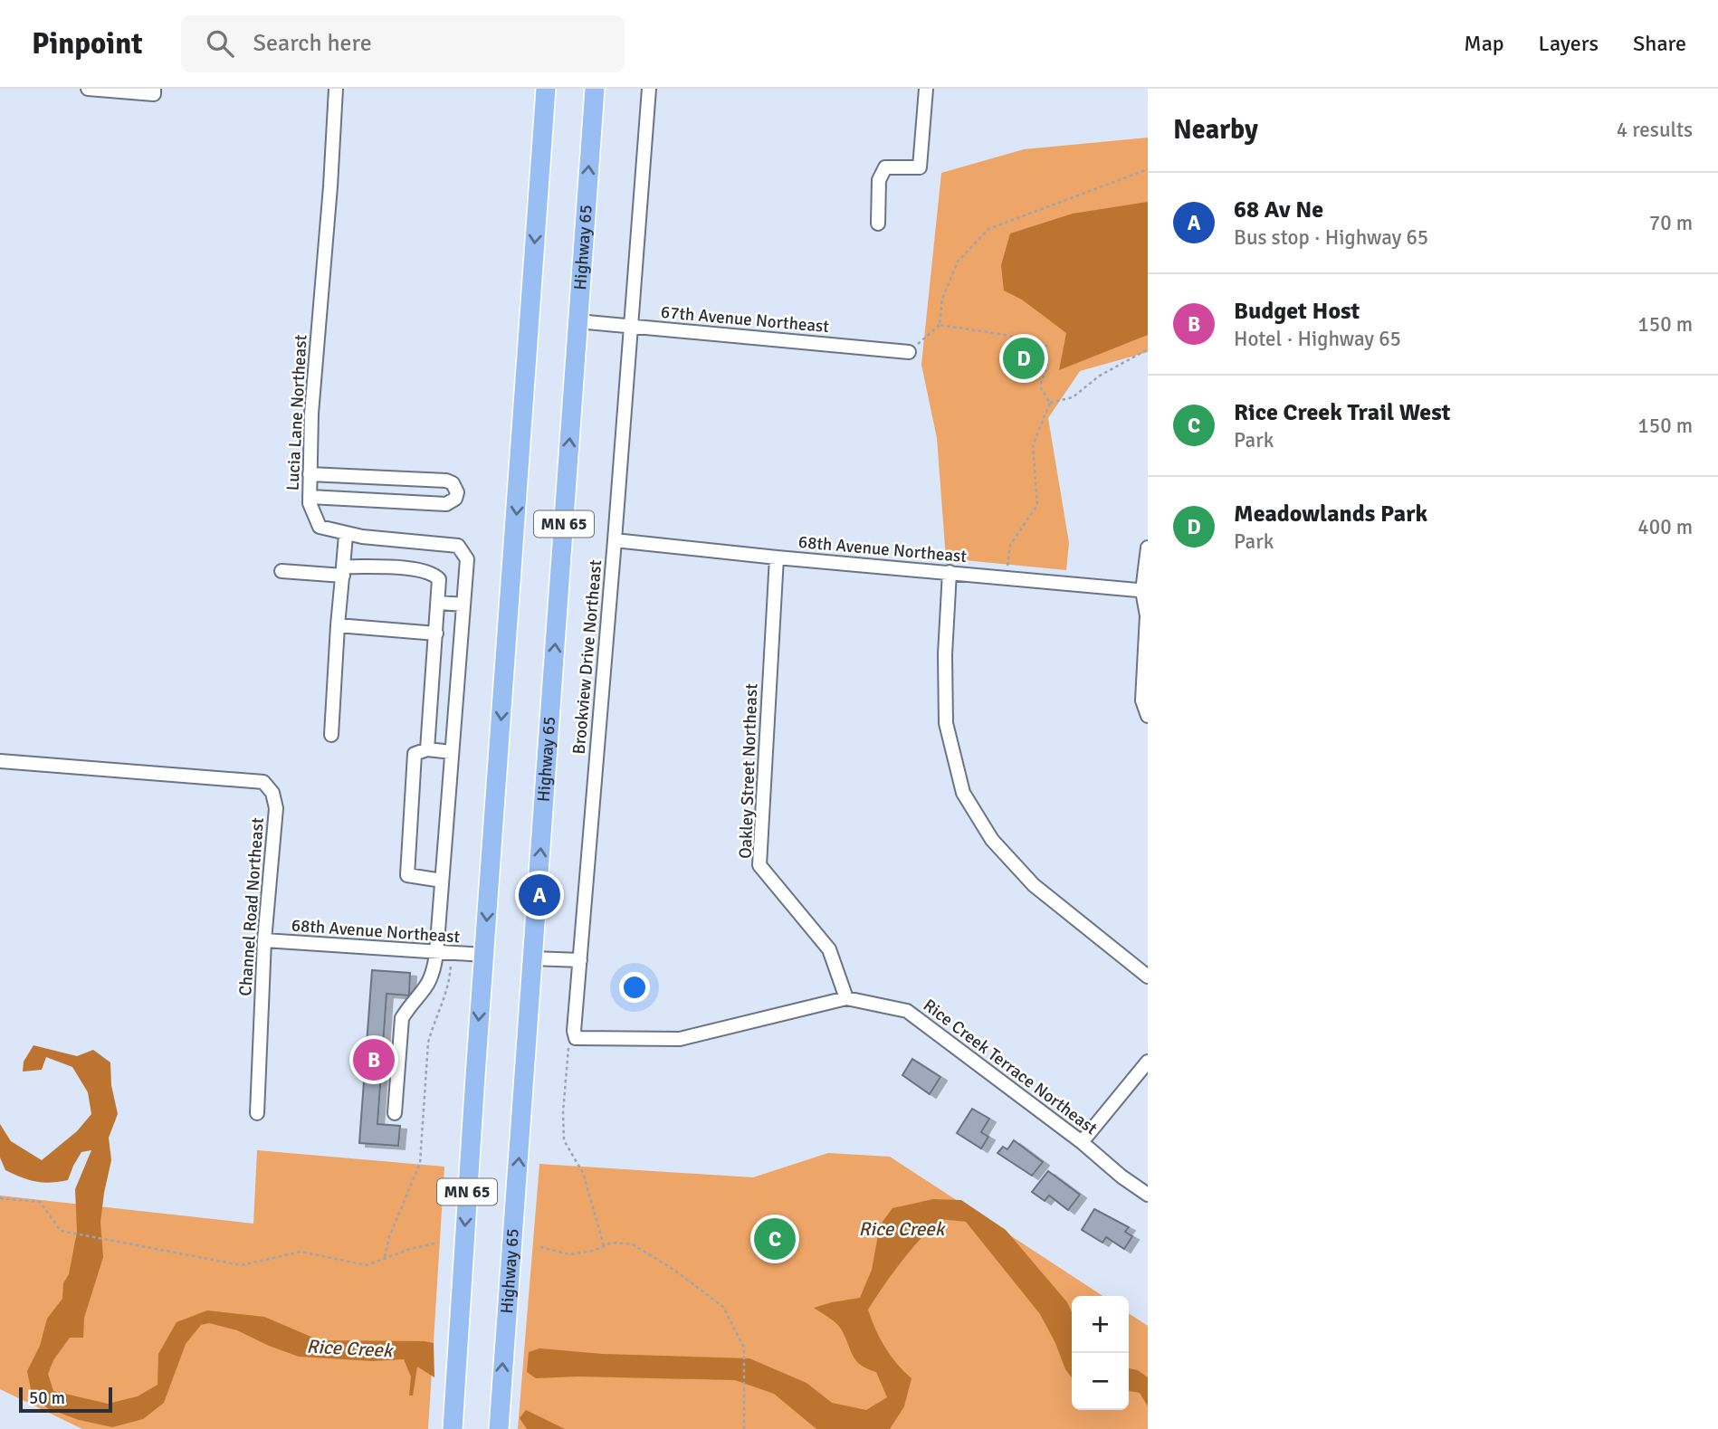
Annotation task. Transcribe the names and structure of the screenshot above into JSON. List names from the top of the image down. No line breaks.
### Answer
{"streets":{"highway":["Highway 65","MN 65"],"street":["67th Avenue Northeast","Lucia Lane Northeast","68th Avenue Northeast","Brookview Drive Northeast","Oakley Street Northeast","Channel Road Northeast","Rice Creek Terrace Northeast"]},"crossings":[["Highway 65","67th Avenue Northeast"],["67th Avenue Northeast","Brookview Drive Northeast"],["Lucia Lane Northeast","68th Avenue Northeast"],["MN 65","68th Avenue Northeast"],["68th Avenue Northeast","Brookview Drive Northeast"],["68th Avenue Northeast","Oakley Street Northeast"],["68th Avenue Northeast","Channel Road Northeast"],["Brookview Drive Northeast","Rice Creek Terrace Northeast"],["Oakley Street Northeast","Rice Creek Terrace Northeast"]],"water":["Rice Creek"],"scale_bar":"50 m","page":{"header":"Pinpoint","search":"Search here","nav":["Map","Layers","Share"],"heading":["Nearby","4 results"],"list":[{"mark":"A","name":"68 Av Ne","note":"Bus stop · Highway 65","value":"70 m"},{"mark":"B","name":"Budget Host","note":"Hotel · Highway 65","value":"150 m"},{"mark":"C","name":"Rice Creek Trail West","note":"Park","value":"150 m"},{"mark":"D","name":"Meadowlands Park","note":"Park","value":"400 m"}],"pins":["D","A","B","C"],"map_buttons":["+","−"],"scale":"50 m"}}
